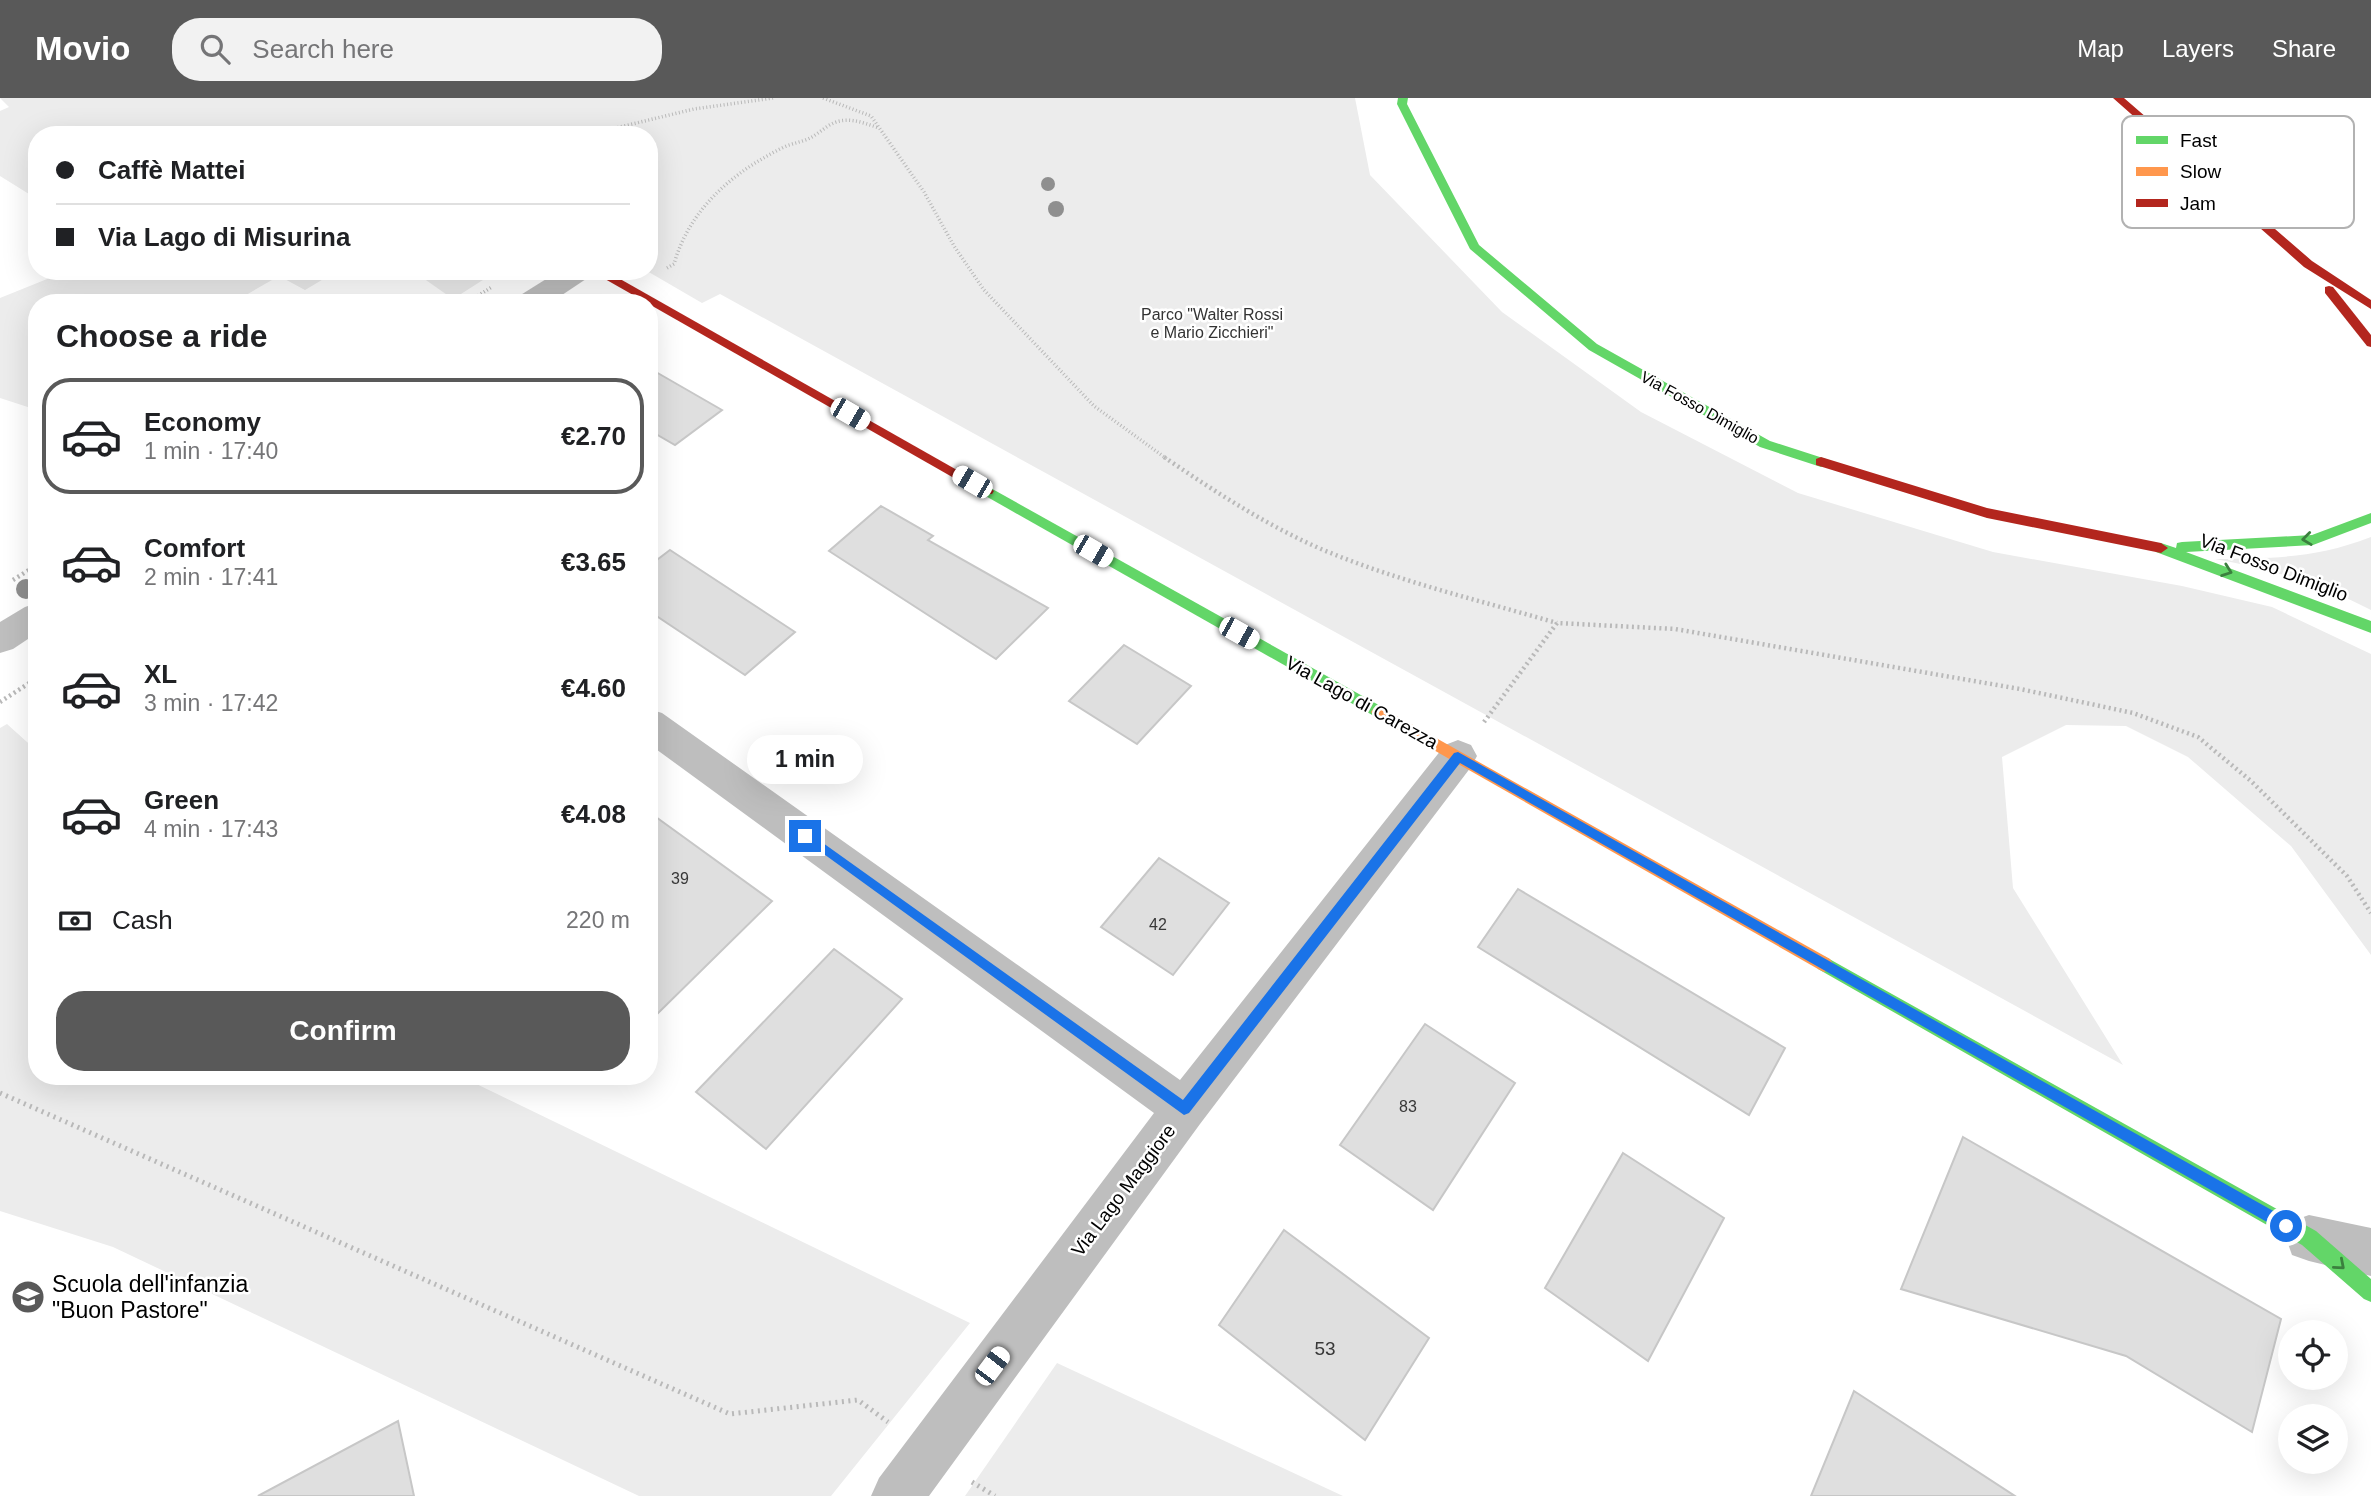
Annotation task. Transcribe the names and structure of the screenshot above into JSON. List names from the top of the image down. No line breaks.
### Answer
{"streets":{"street":["Via Fosso Dimiglio","Via Lago di Carezza","Via Lago Maggiore"]},"crossings":[["Via Lago di Carezza","Via Lago Maggiore"]],"parks":["Parco \"Walter Rossi e Mario Zicchieri\""],"places":{"school or university":["Scuola dell'infanzia \"Buon Pastore\""]},"house_numbers":["39","42","83","53"],"legend":["Fast","Slow","Jam"],"page":{"header":"Movio","search":"Search here","nav":["Map","Layers","Share"],"banner":["Caffè Mattei","Via Lago di Misurina"],"heading":"Choose a ride","list":[{"name":"Economy","note":"1 min · 17:40","value":"€2.70"},{"name":"Comfort","note":"2 min · 17:41","value":"€3.65"},{"name":"XL","note":"3 min · 17:42","value":"€4.60"},{"name":"Green","note":"4 min · 17:43","value":"€4.08"}],"bubble":"1 min","pay":["Cash","220 m"],"buttons":"Confirm"}}
